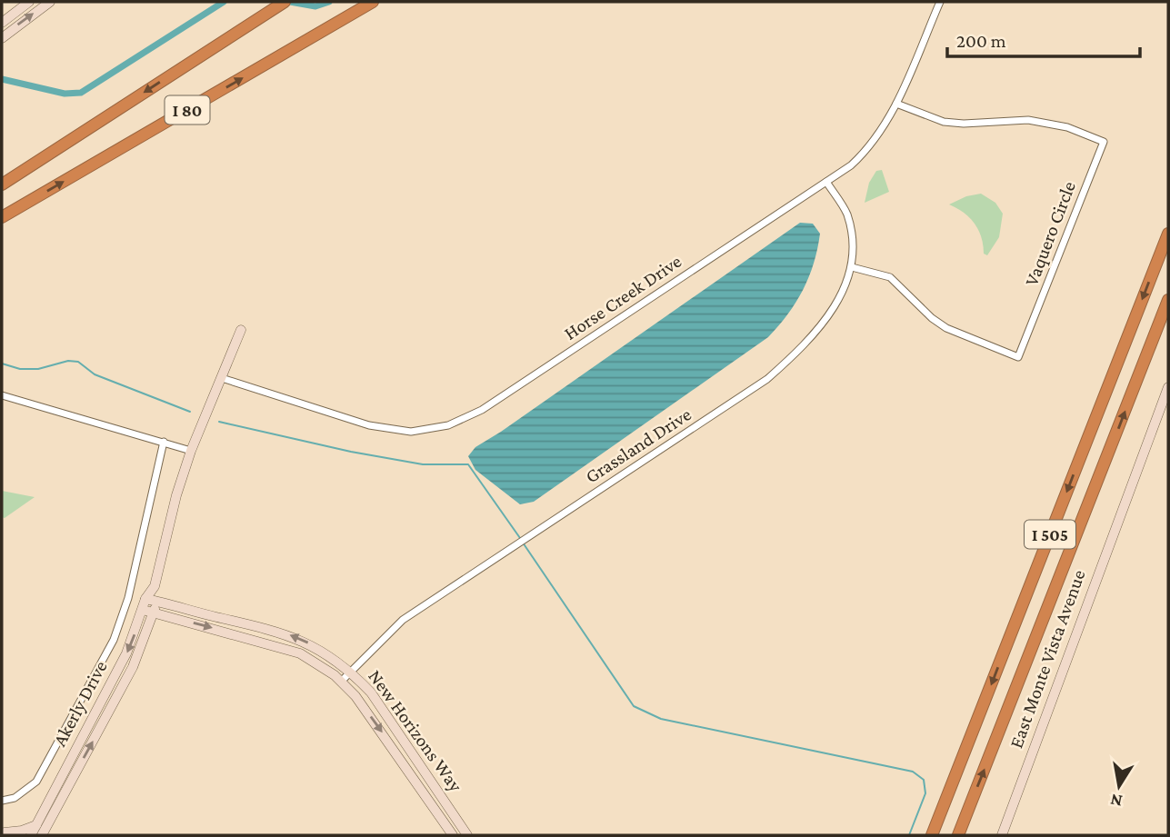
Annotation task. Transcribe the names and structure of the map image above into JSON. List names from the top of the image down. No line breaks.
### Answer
{"streets":{"highway":["I 80","I 505"],"street":["Vaquero Circle","Horse Creek Drive","Grassland Drive","East Monte Vista Avenue","Akerly Drive","New Horizons Way"]},"crossings":[["Vaquero Circle","Horse Creek Drive"],["Vaquero Circle","Grassland Drive"],["Horse Creek Drive","Grassland Drive"],["Horse Creek Drive","Akerly Drive"],["Grassland Drive","New Horizons Way"],["Akerly Drive","New Horizons Way"]],"scale_bar":"200 m","north":"bottom"}
